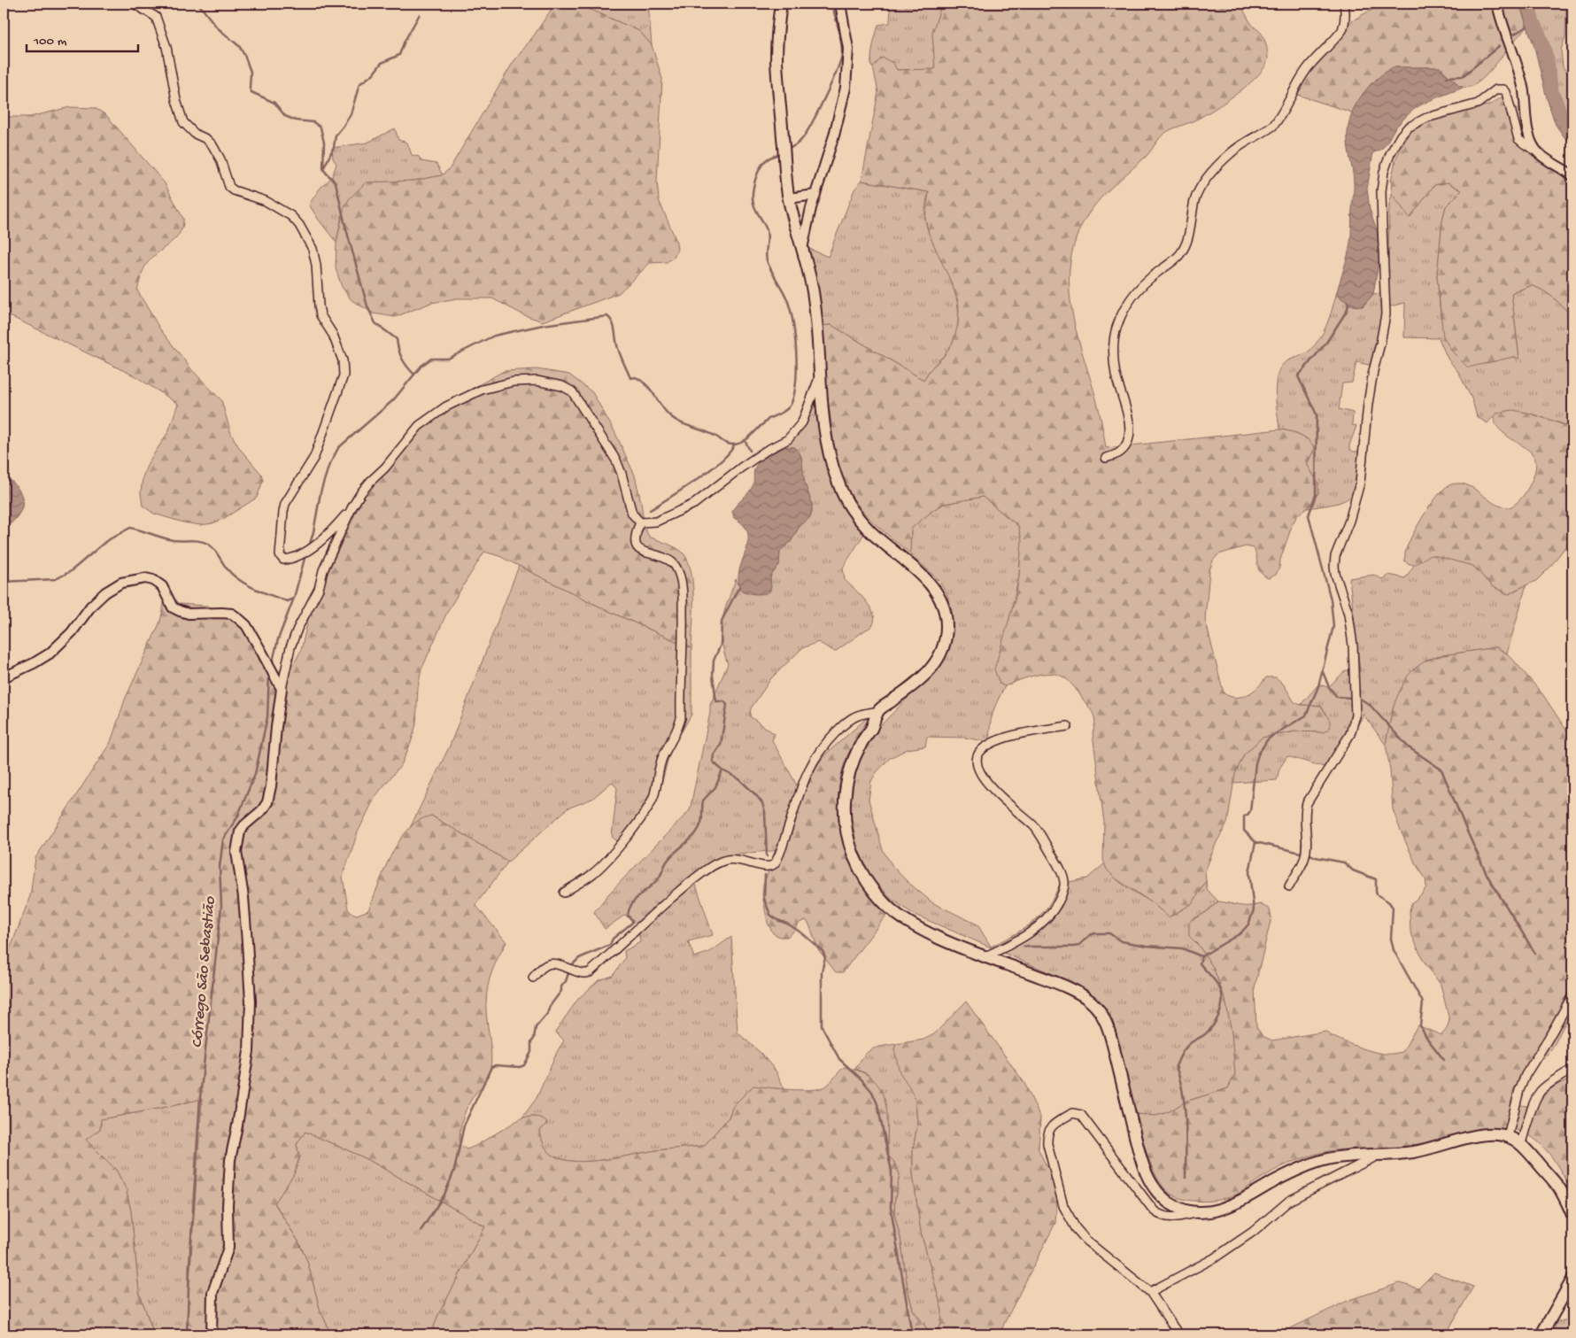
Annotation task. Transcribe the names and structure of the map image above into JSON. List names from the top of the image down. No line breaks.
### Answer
{"water":["Córrego São Sebastião"],"scale_bar":"100 m"}
